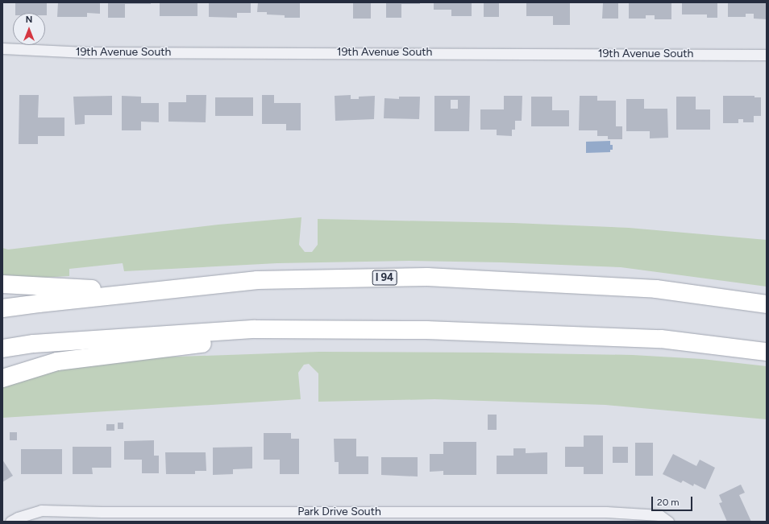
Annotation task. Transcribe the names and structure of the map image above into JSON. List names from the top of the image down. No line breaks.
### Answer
{"streets":{"highway":["I 94"],"street":["19th Avenue South","Park Drive South"]},"scale_bar":"20 m","north":"top"}
